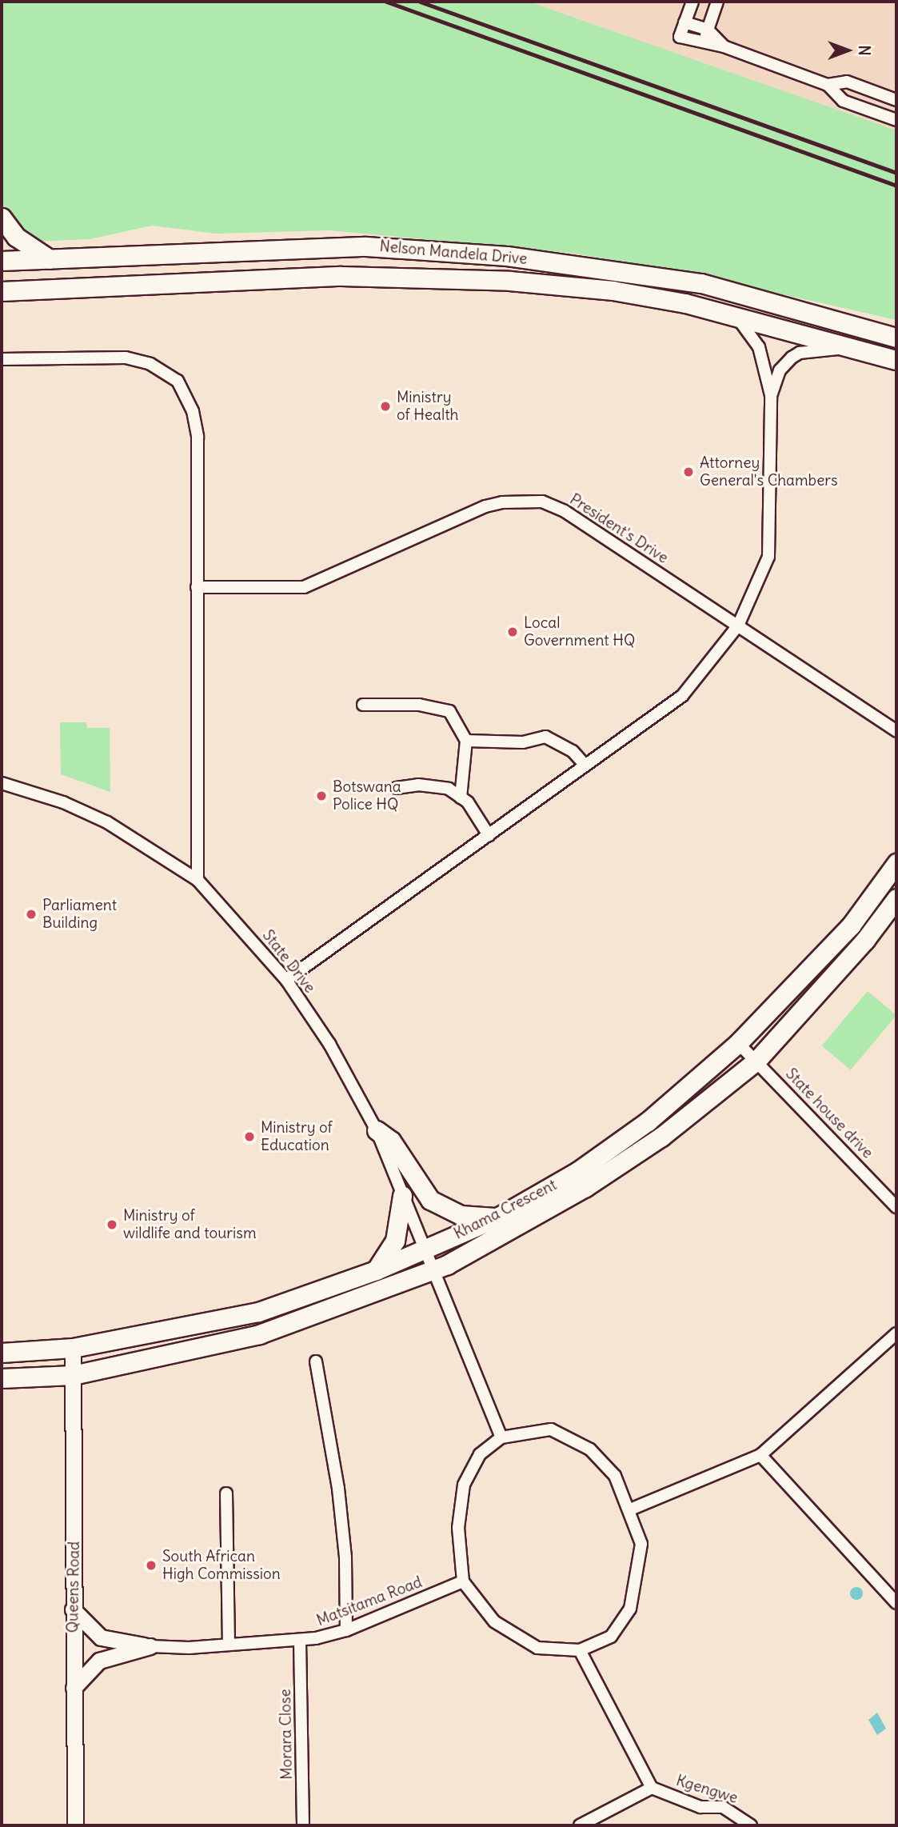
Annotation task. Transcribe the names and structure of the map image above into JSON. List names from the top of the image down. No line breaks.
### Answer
{"streets":{"main road":["Nelson Mandela Drive","Khama Crescent","Queens Road"],"street":["President's Drive","State Drive","State house drive","Matsitama Road","Morara Close","Kgengwe"]},"crossings":[["State Drive","Khama Crescent"],["State house drive","Khama Crescent"],["Khama Crescent","Queens Road"],["Matsitama Road","Morara Close"]],"places":["Ministry of Health","Attorney General's Chambers","Local Government HQ","Botswana Police HQ","Parliament Building","Ministry of Education","Ministry of wildlife and tourism","South African High Commission"],"north":"right"}
